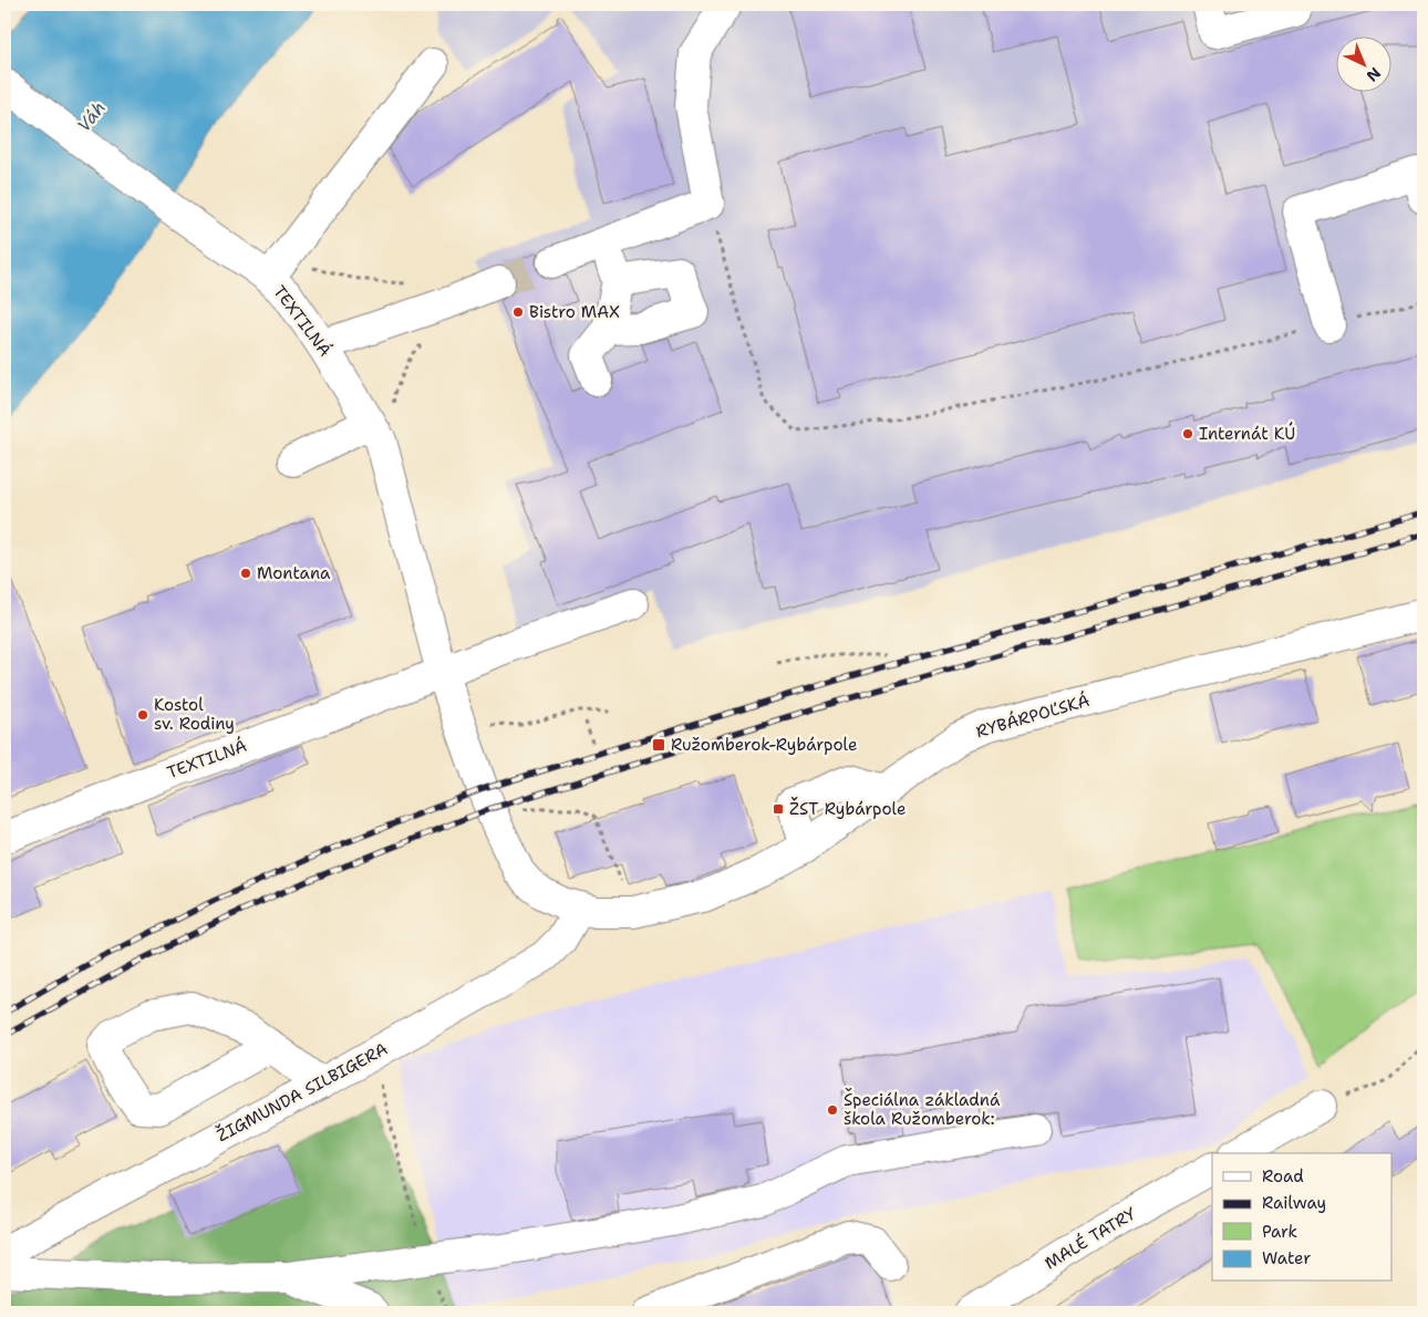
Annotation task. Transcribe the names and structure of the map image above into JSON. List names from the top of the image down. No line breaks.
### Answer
{"streets":{"street":["TEXTILNÁ","RYBÁRPOĽSKÁ","ŽIGMUNDA SILBIGERA","MALÉ TATRY"]},"crossings":[["TEXTILNÁ","RYBÁRPOĽSKÁ"],["TEXTILNÁ","ŽIGMUNDA SILBIGERA"],["RYBÁRPOĽSKÁ","ŽIGMUNDA SILBIGERA"]],"water":["Váh"],"places":{"other":["Bistro MAX","Internát KÚ","Montana","Kostol sv. Rodiny","Špeciálna základná škola Ružomberok:"],"transit":["Ružomberok-Rybárpole","ŽST Rybárpole"]},"legend":["Road","Railway","Park","Water"],"north":"bottom right"}
